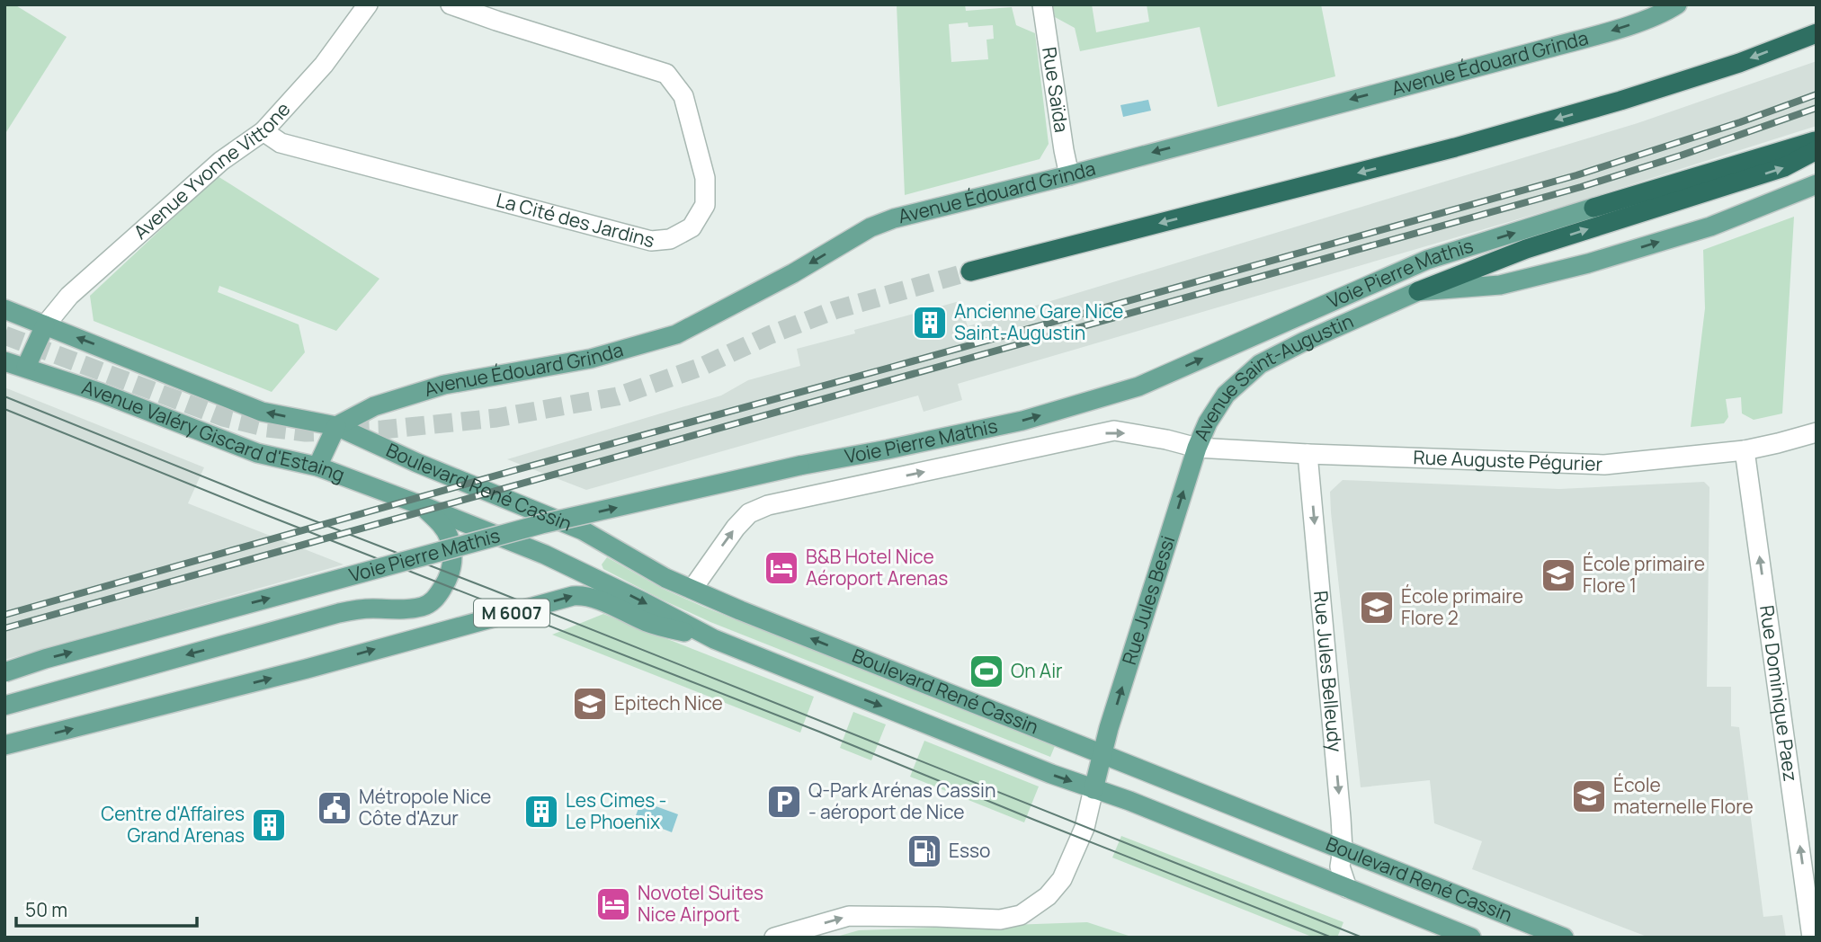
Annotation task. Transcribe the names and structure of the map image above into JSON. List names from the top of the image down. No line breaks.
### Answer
{"streets":{"highway":["Voie Pierre Mathis"],"main road":["Avenue Édouard Grinda","Avenue Saint-Augustin","Avenue Valéry Giscard d'Estaing","Boulevard René Cassin","Rue Jules Bessi","M 6007"],"street":["Rue Saïda","Avenue Yvonne Vittone","La Cité des Jardins","Rue Auguste Pégurier","Rue Jules Belleudy","Rue Dominique Paez"]},"crossings":[["Avenue Édouard Grinda","Rue Saïda"],["Avenue Édouard Grinda","Avenue Valéry Giscard d'Estaing"],["Avenue Édouard Grinda","Boulevard René Cassin"],["Avenue Yvonne Vittone","La Cité des Jardins"],["Avenue Yvonne Vittone","Avenue Valéry Giscard d'Estaing"],["Avenue Saint-Augustin","Rue Auguste Pégurier"],["Avenue Saint-Augustin","Boulevard René Cassin"],["Avenue Saint-Augustin","Rue Jules Bessi"],["Avenue Valéry Giscard d'Estaing","Boulevard René Cassin"],["Rue Auguste Pégurier","Rue Jules Bessi"],["Rue Auguste Pégurier","Rue Jules Belleudy"],["Rue Auguste Pégurier","Rue Dominique Paez"],["Boulevard René Cassin","Rue Jules Bessi"],["Boulevard René Cassin","Rue Jules Belleudy"]],"one_way":["Avenue Édouard Grinda","Avenue Saint-Augustin","Rue Jules Bessi","Rue Jules Belleudy","Rue Dominique Paez"],"places":{"building":["Ancienne Gare Nice Saint-Augustin","Les Cimes - Le Phoenix","Centre d'Affaires Grand Arenas"],"hotel":["B&B Hotel Nice Aéroport Arenas","Novotel Suites Nice Airport"],"school or university":["École primaire Flore 1","École primaire Flore 2","Epitech Nice","École maternelle Flore"],"sports":["On Air"],"parking":["Q-Park Arénas Cassin - aéroport de Nice"],"public building":["Métropole Nice Côte d'Azur"],"fuel station":["Esso"]},"scale_bar":"50 m"}
